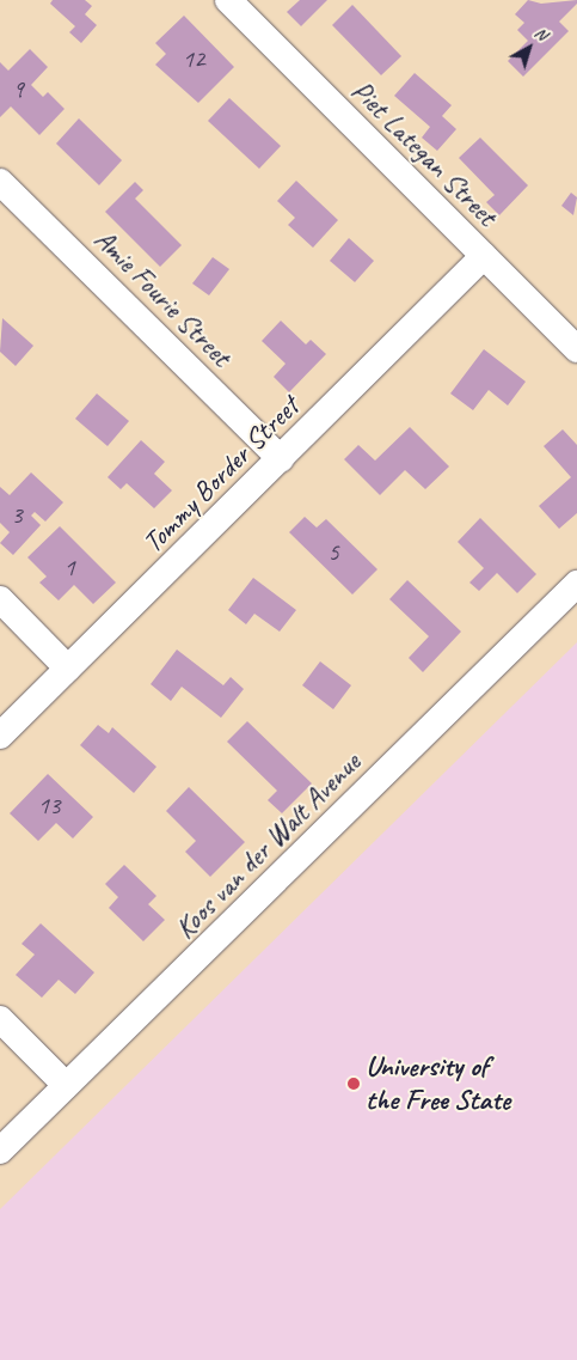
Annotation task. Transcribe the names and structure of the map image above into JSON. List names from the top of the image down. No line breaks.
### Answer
{"streets":{"street":["Piet Lategan Street","Amie Fourie Street","Tommy Border Street","Koos van der Walt Avenue"]},"crossings":[["Piet Lategan Street","Tommy Border Street"],["Amie Fourie Street","Tommy Border Street"]],"places":["University of the Free State"],"house_numbers":["12","9","3","5","1","13"],"north":"top right"}
